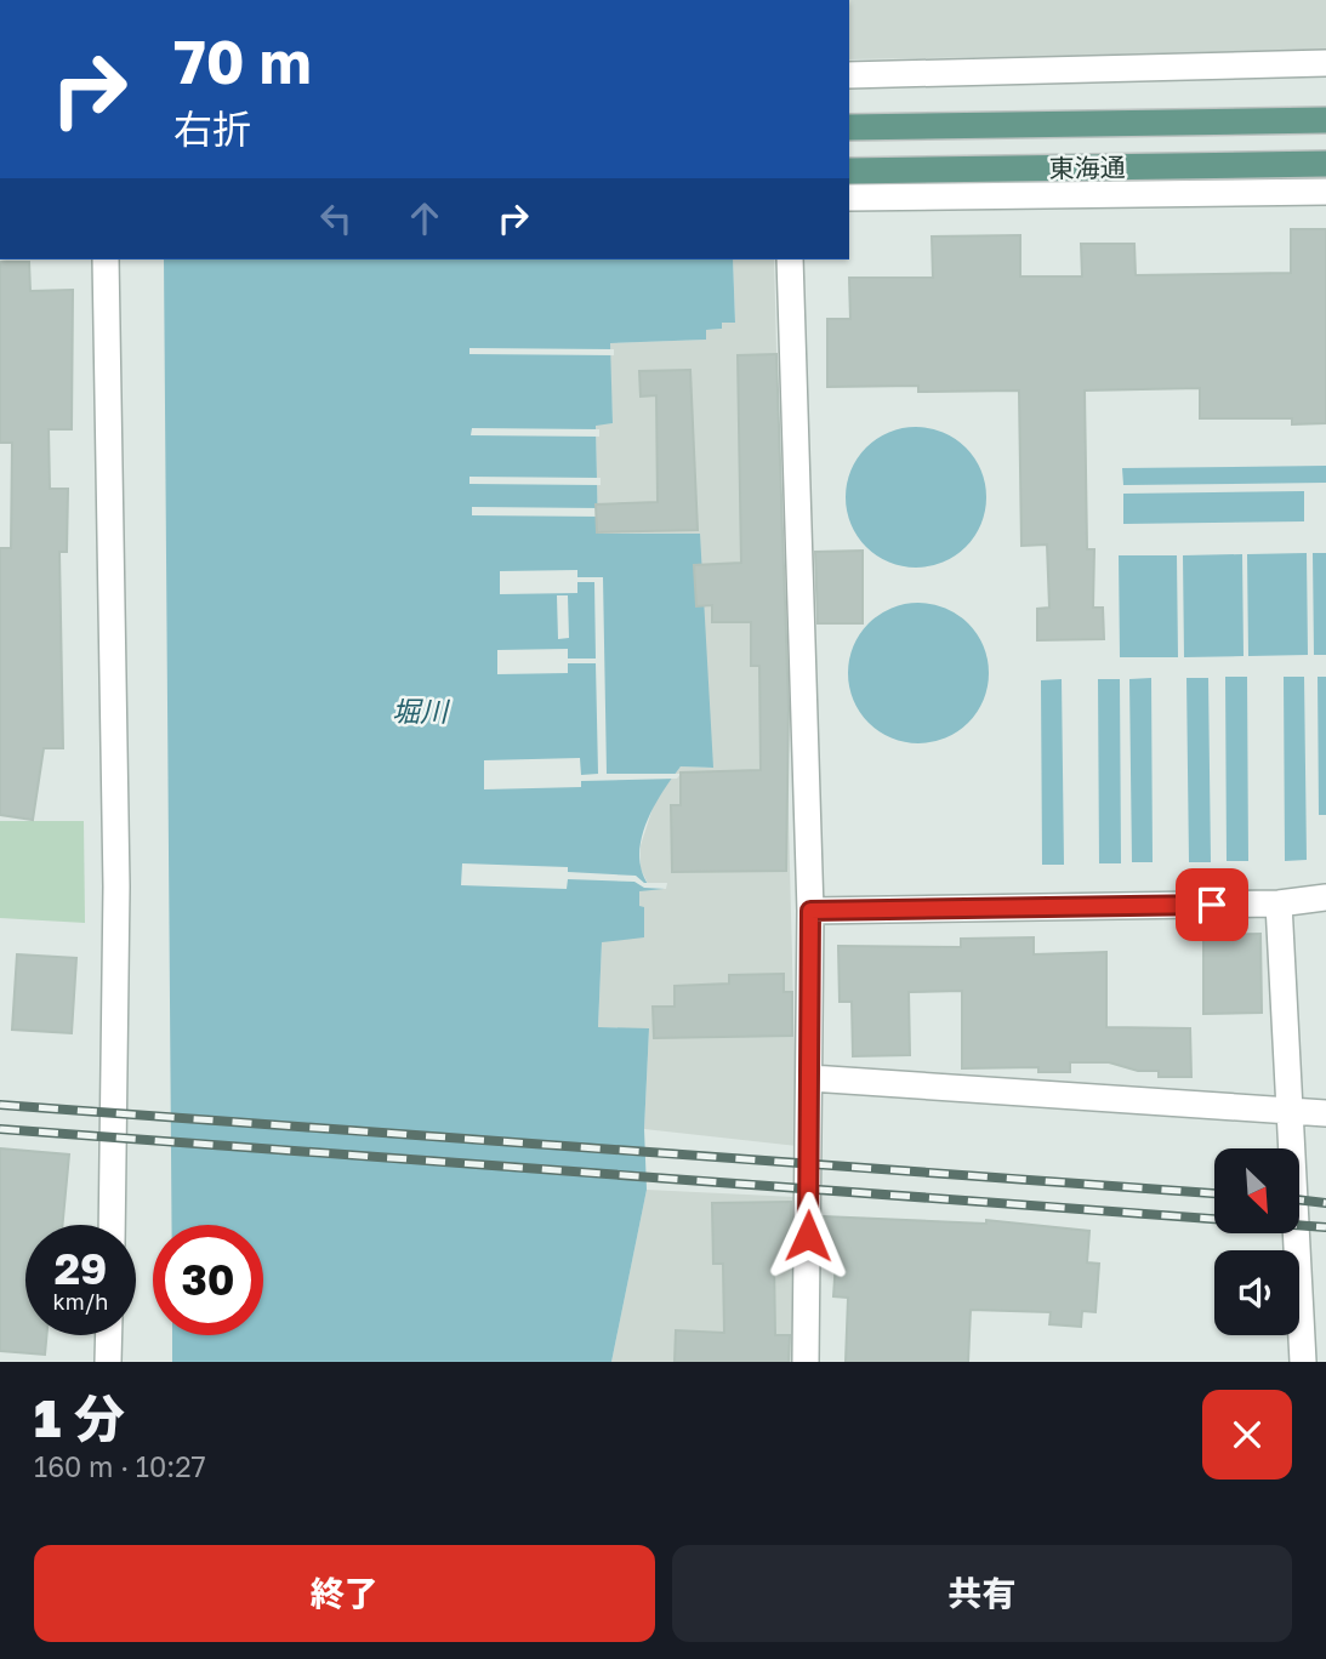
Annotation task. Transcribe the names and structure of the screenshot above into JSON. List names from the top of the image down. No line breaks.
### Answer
{"streets":{"main road":["東海通"]},"water":["堀川"],"north":"bottom right","page":{"turn":["70 m","右折"],"speed":"29 km/h","limit":"30","heading":["1 分","160 m · 10:27"],"buttons":["終了","共有"]}}
